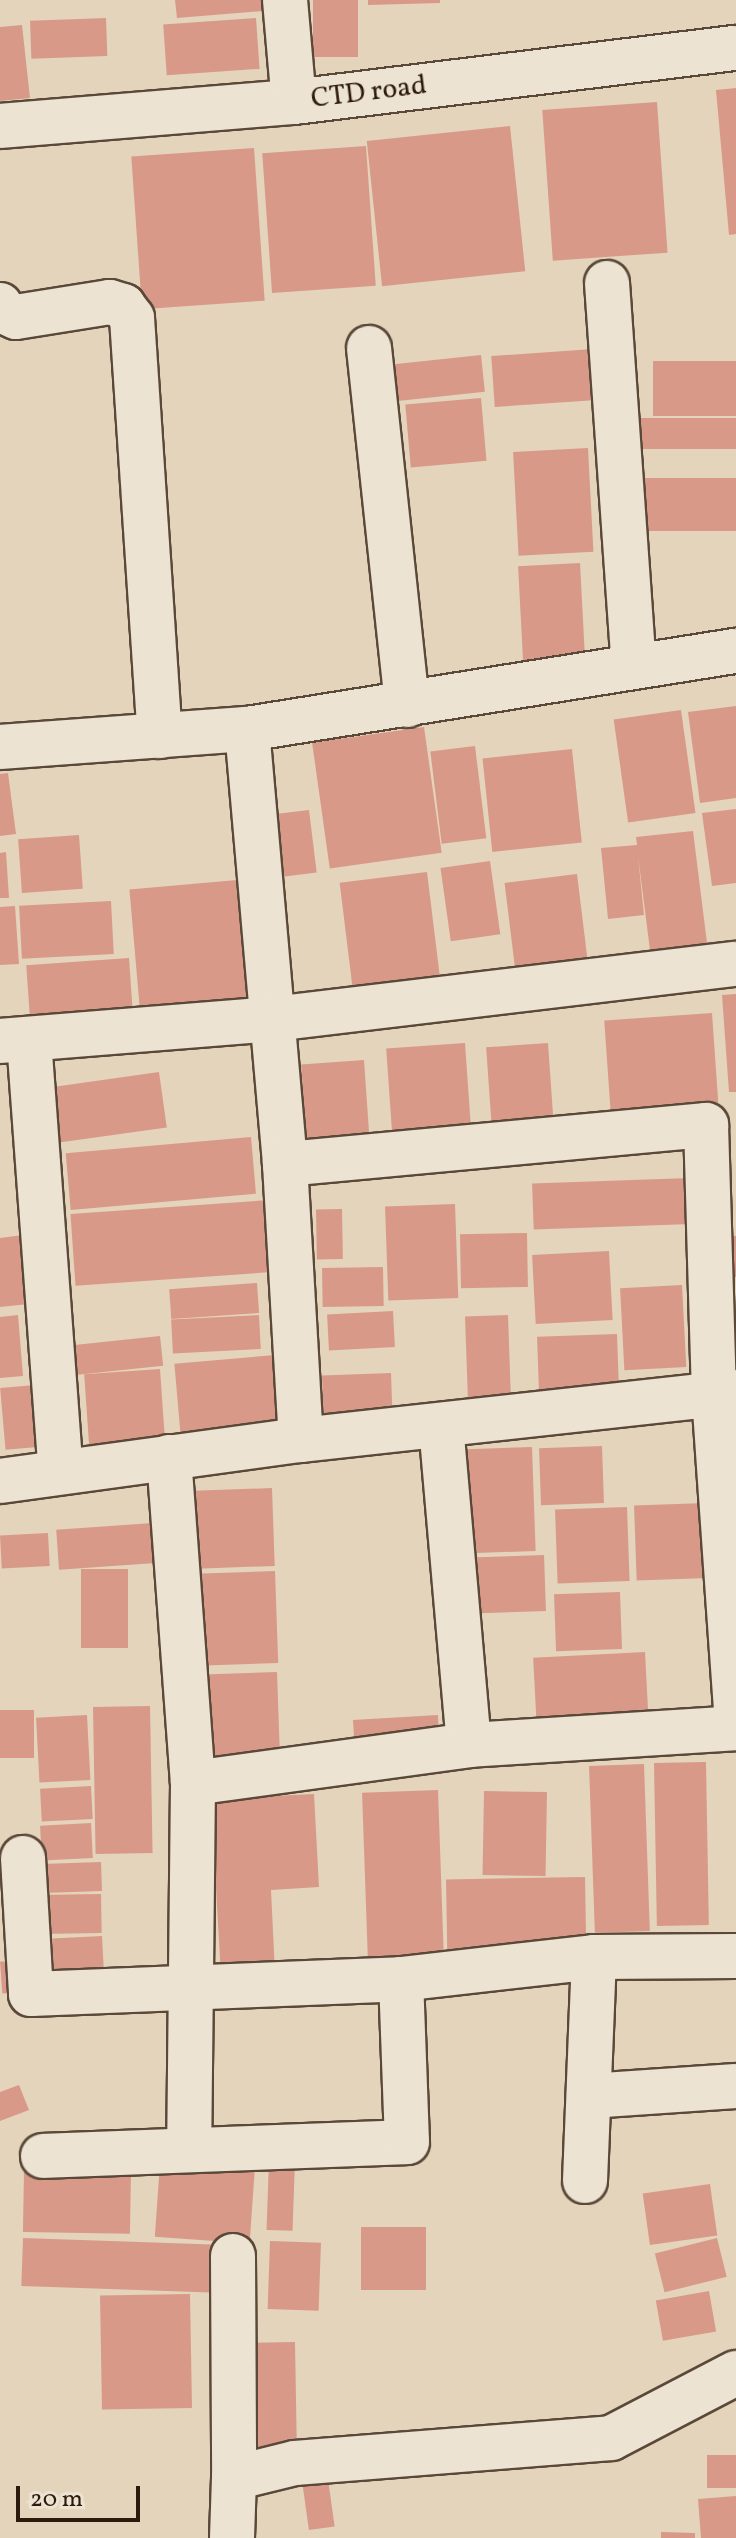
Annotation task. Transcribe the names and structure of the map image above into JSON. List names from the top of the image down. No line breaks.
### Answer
{"streets":{"street":["CTD road"]},"scale_bar":"20 m"}
